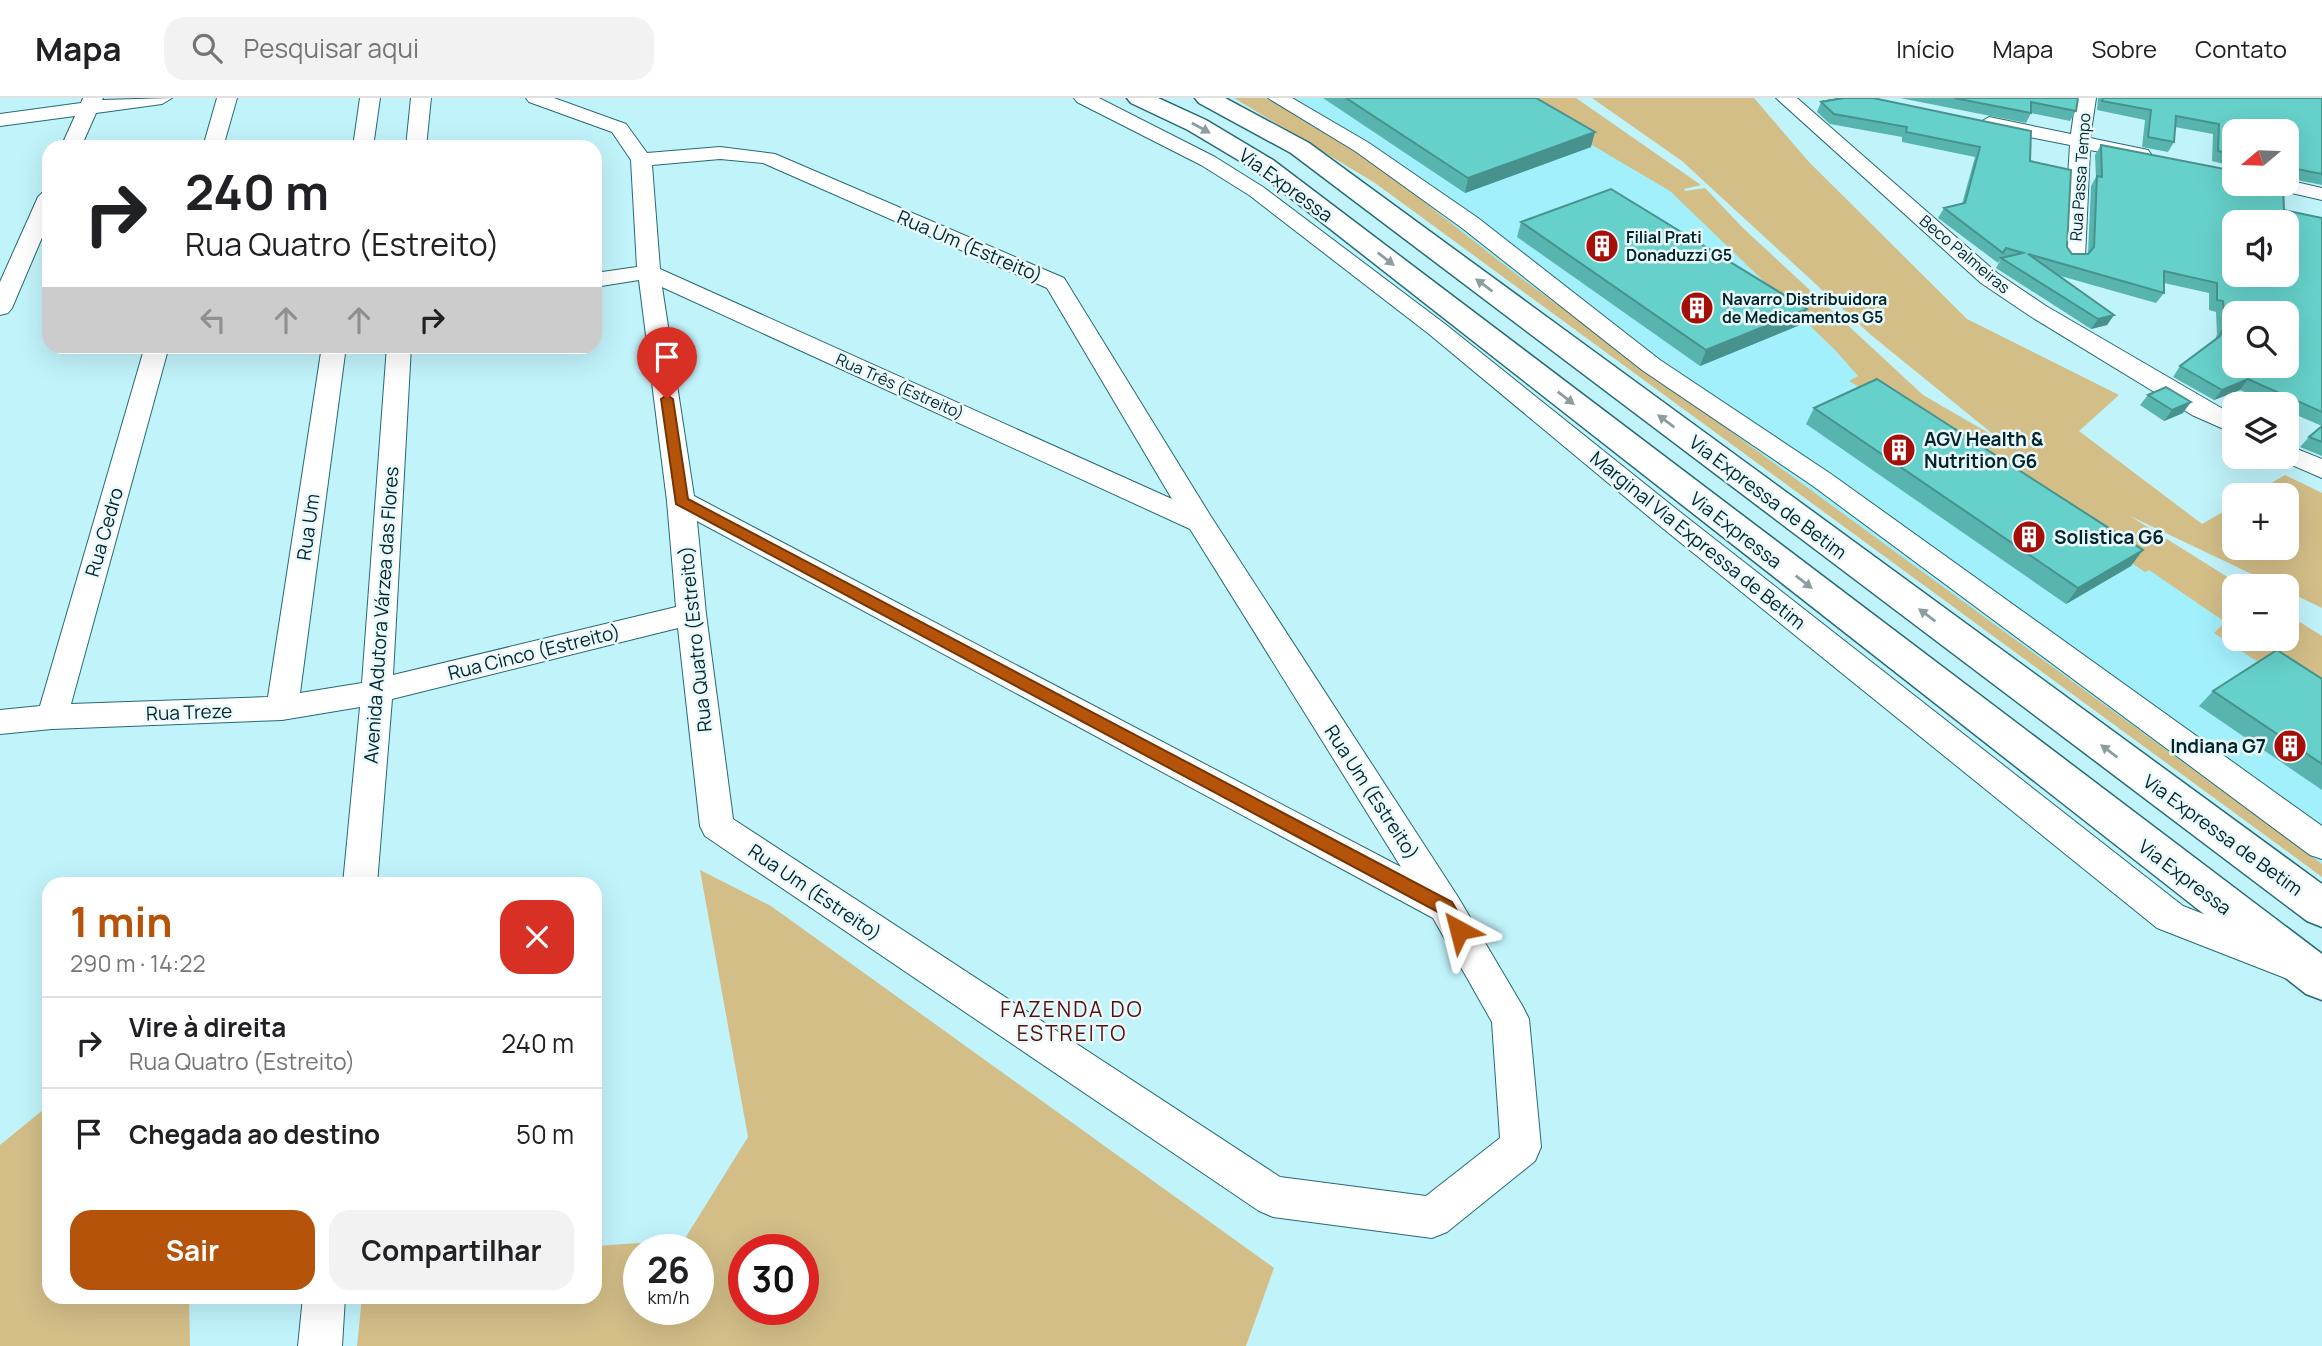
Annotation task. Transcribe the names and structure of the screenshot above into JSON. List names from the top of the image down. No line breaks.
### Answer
{"streets":{"highway":["Via Expressa","Via Expressa de Betim"],"street":["Rua Passa Tempo","Rua Um (Estreito)","Beco Palmeiras","Rua Três (Estreito)","Rua Um","Rua Cedro","Marginal Via Expressa de Betim","Avenida Adutora Várzea das Flores","Rua Quatro (Estreito)","Rua Cinco (Estreito)","Rua Treze"]},"crossings":[["Via Expressa","Marginal Via Expressa de Betim"],["Rua Um (Estreito)","Rua Três (Estreito)"],["Rua Um (Estreito)","Rua Quatro (Estreito)"],["Rua Três (Estreito)","Rua Quatro (Estreito)"],["Rua Um","Rua Treze"],["Rua Cedro","Rua Treze"],["Avenida Adutora Várzea das Flores","Rua Cinco (Estreito)"],["Avenida Adutora Várzea das Flores","Rua Treze"],["Rua Quatro (Estreito)","Rua Cinco (Estreito)"],["Rua Cinco (Estreito)","Rua Treze"]],"one_way":["Via Expressa","Via Expressa de Betim"],"districts":["FAZENDA DO ESTREITO"],"places":{"building":["Filial Prati Donaduzzi G5","Navarro Distribuidora de Medicamentos G5","AGV Health & Nutrition G6","Solistica G6","Indiana G7"]},"north":"left","page":{"header":"Mapa","search":"Pesquisar aqui","nav":["Início","Mapa","Sobre","Contato"],"map_buttons":["+","−"],"turn":["240 m","Rua Quatro (Estreito)"],"heading":["1 min","290 m · 14:22"],"list":[{"name":"Vire à direita","note":"Rua Quatro (Estreito)","value":"240 m"},{"name":"Chegada ao destino","value":"50 m"}],"buttons":["Sair","Compartilhar"],"speed":"26 km/h","limit":"30"}}
